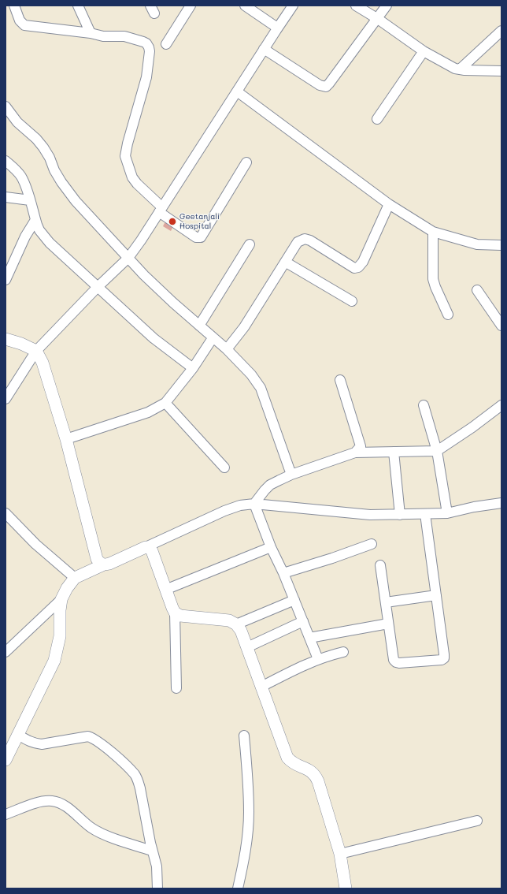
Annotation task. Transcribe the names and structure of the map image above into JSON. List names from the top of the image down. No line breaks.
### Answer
{"places":["Geetanjali Hospital"]}
